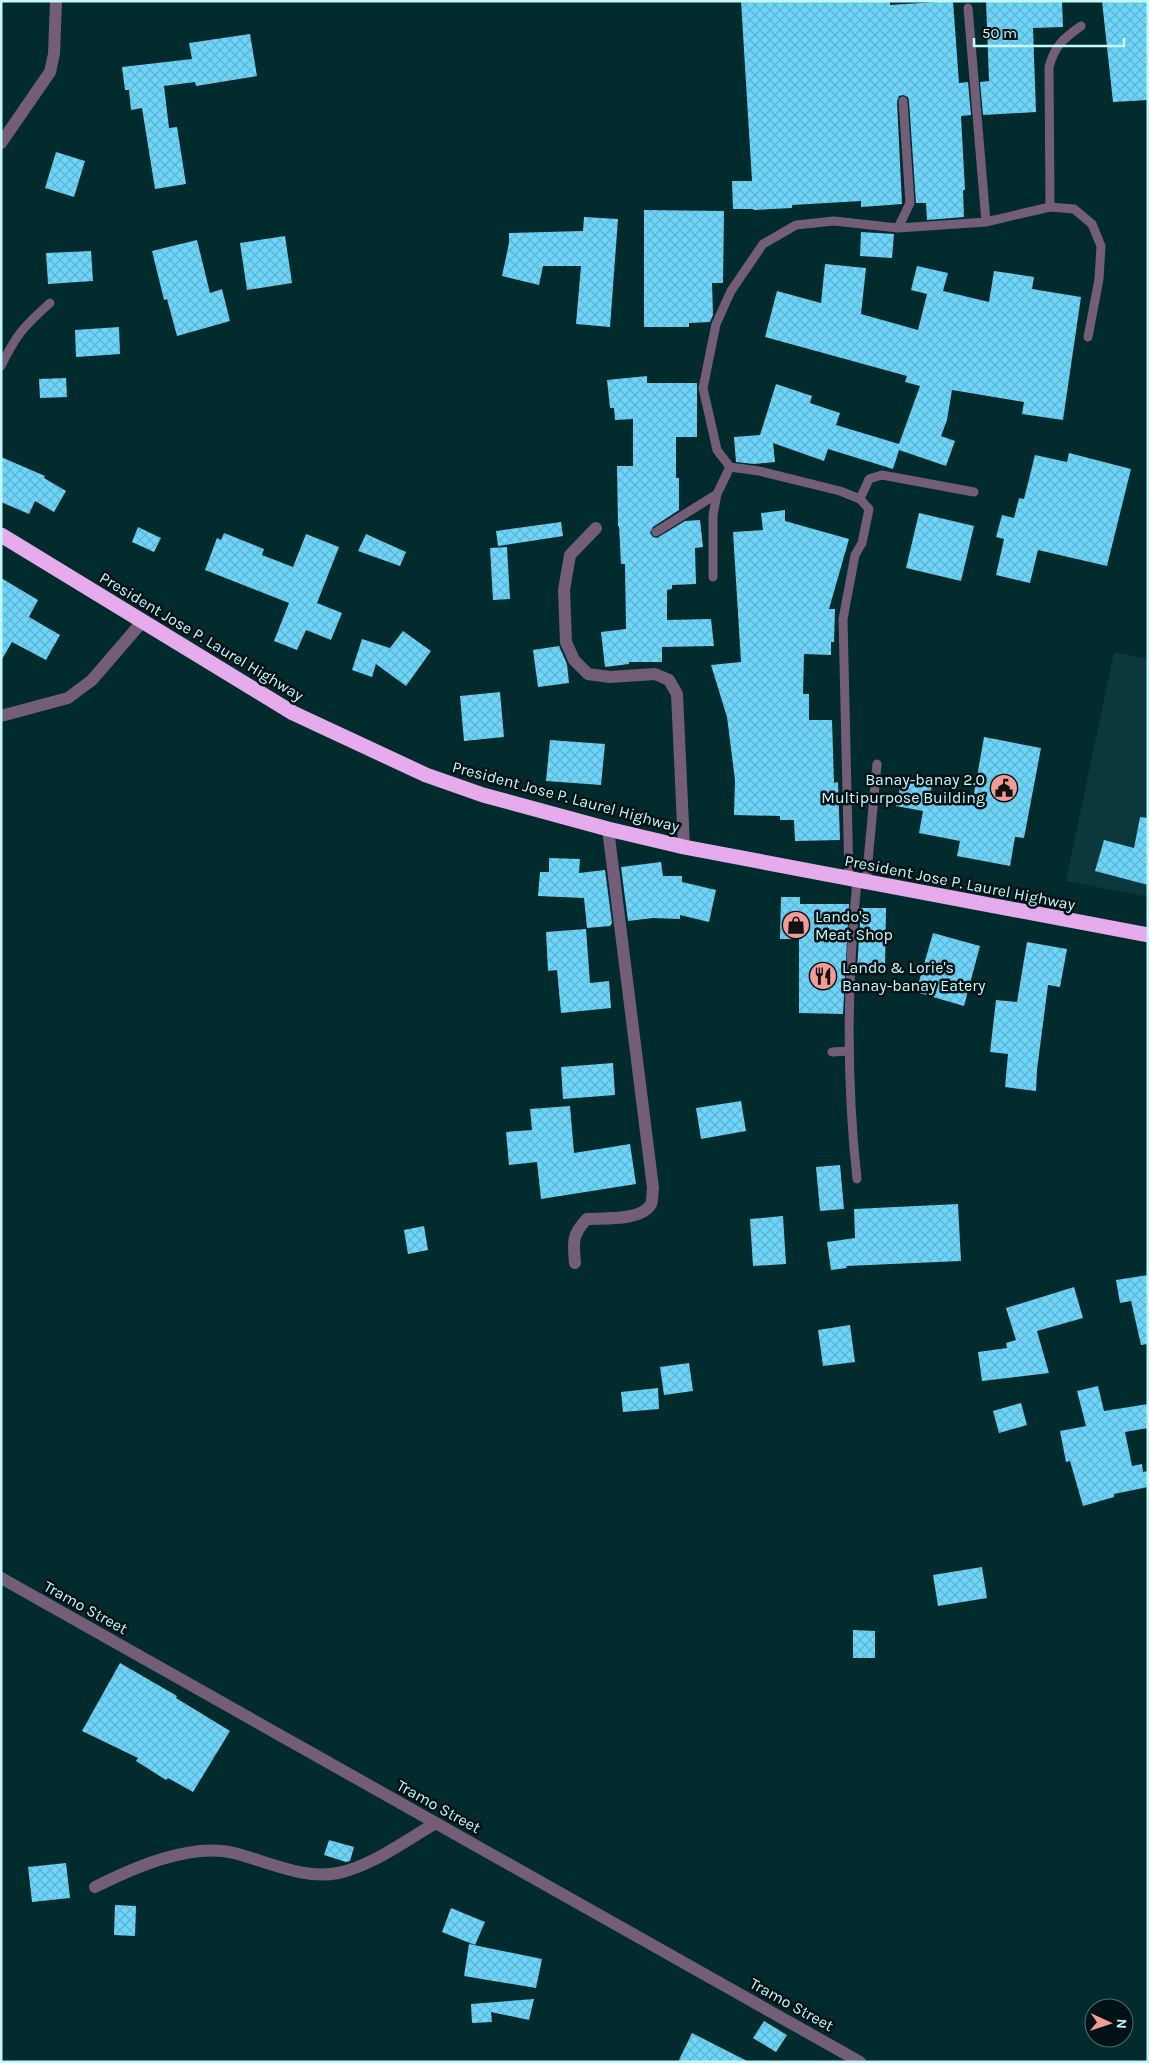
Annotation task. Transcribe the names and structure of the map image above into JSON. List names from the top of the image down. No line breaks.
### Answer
{"streets":{"highway":["President Jose P. Laurel Highway"],"street":["Tramo Street"]},"places":{"public building":["Banay-banay 2.0 Multipurpose Building"],"shop":["Lando's Meat Shop"],"restaurant":["Lando & Lorie's Banay-banay Eatery"]},"scale_bar":"50 m","north":"right"}
